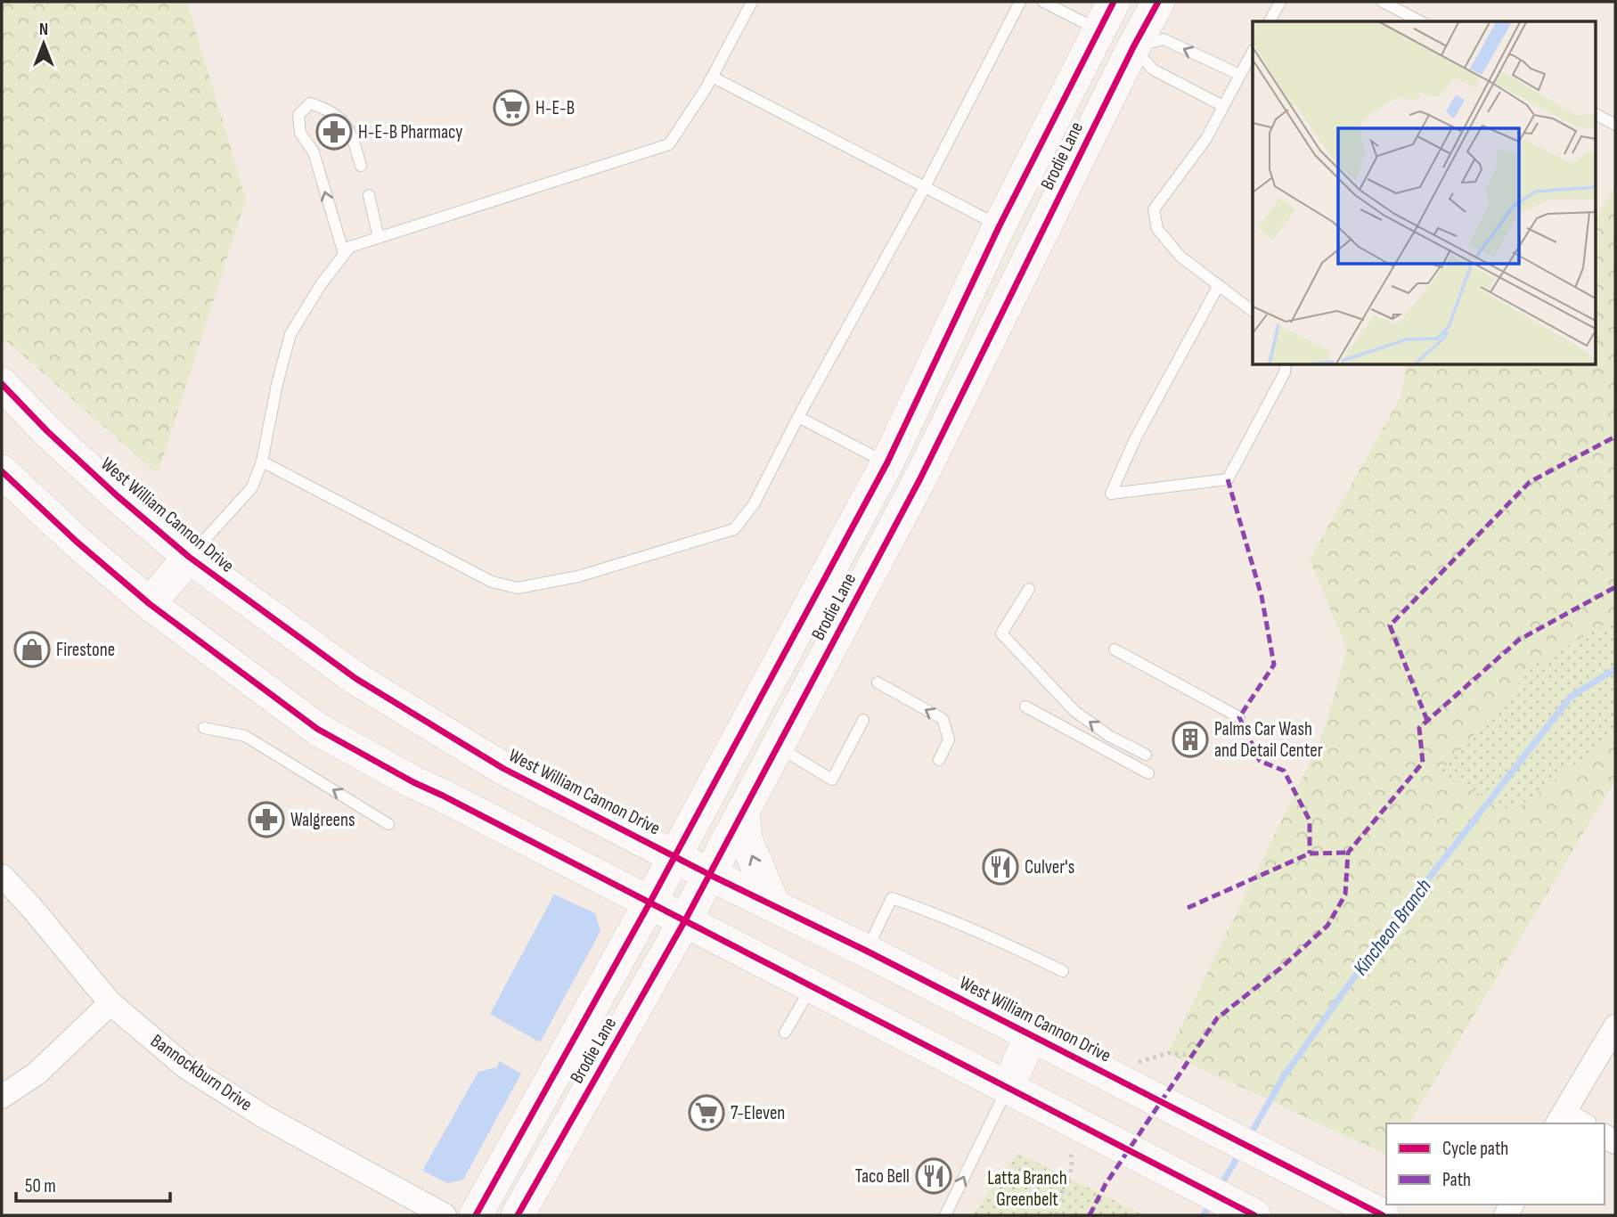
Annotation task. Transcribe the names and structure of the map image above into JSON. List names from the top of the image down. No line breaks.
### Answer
{"streets":{"main road":["Brodie Lane","West William Cannon Drive"],"street":["Bannockburn Drive"]},"crossings":[["Brodie Lane","West William Cannon Drive"]],"water":["Kincheon Branch"],"parks":["Latta Branch Greenbelt"],"places":{"supermarket":["H-E-B","7-Eleven"],"pharmacy":["H-E-B Pharmacy","Walgreens"],"shop":["Firestone"],"building":["Palms Car Wash and Detail Center"],"restaurant":["Culver's","Taco Bell"]},"legend":["Cycle path","Path"],"scale_bar":"50 m","north":"top"}
